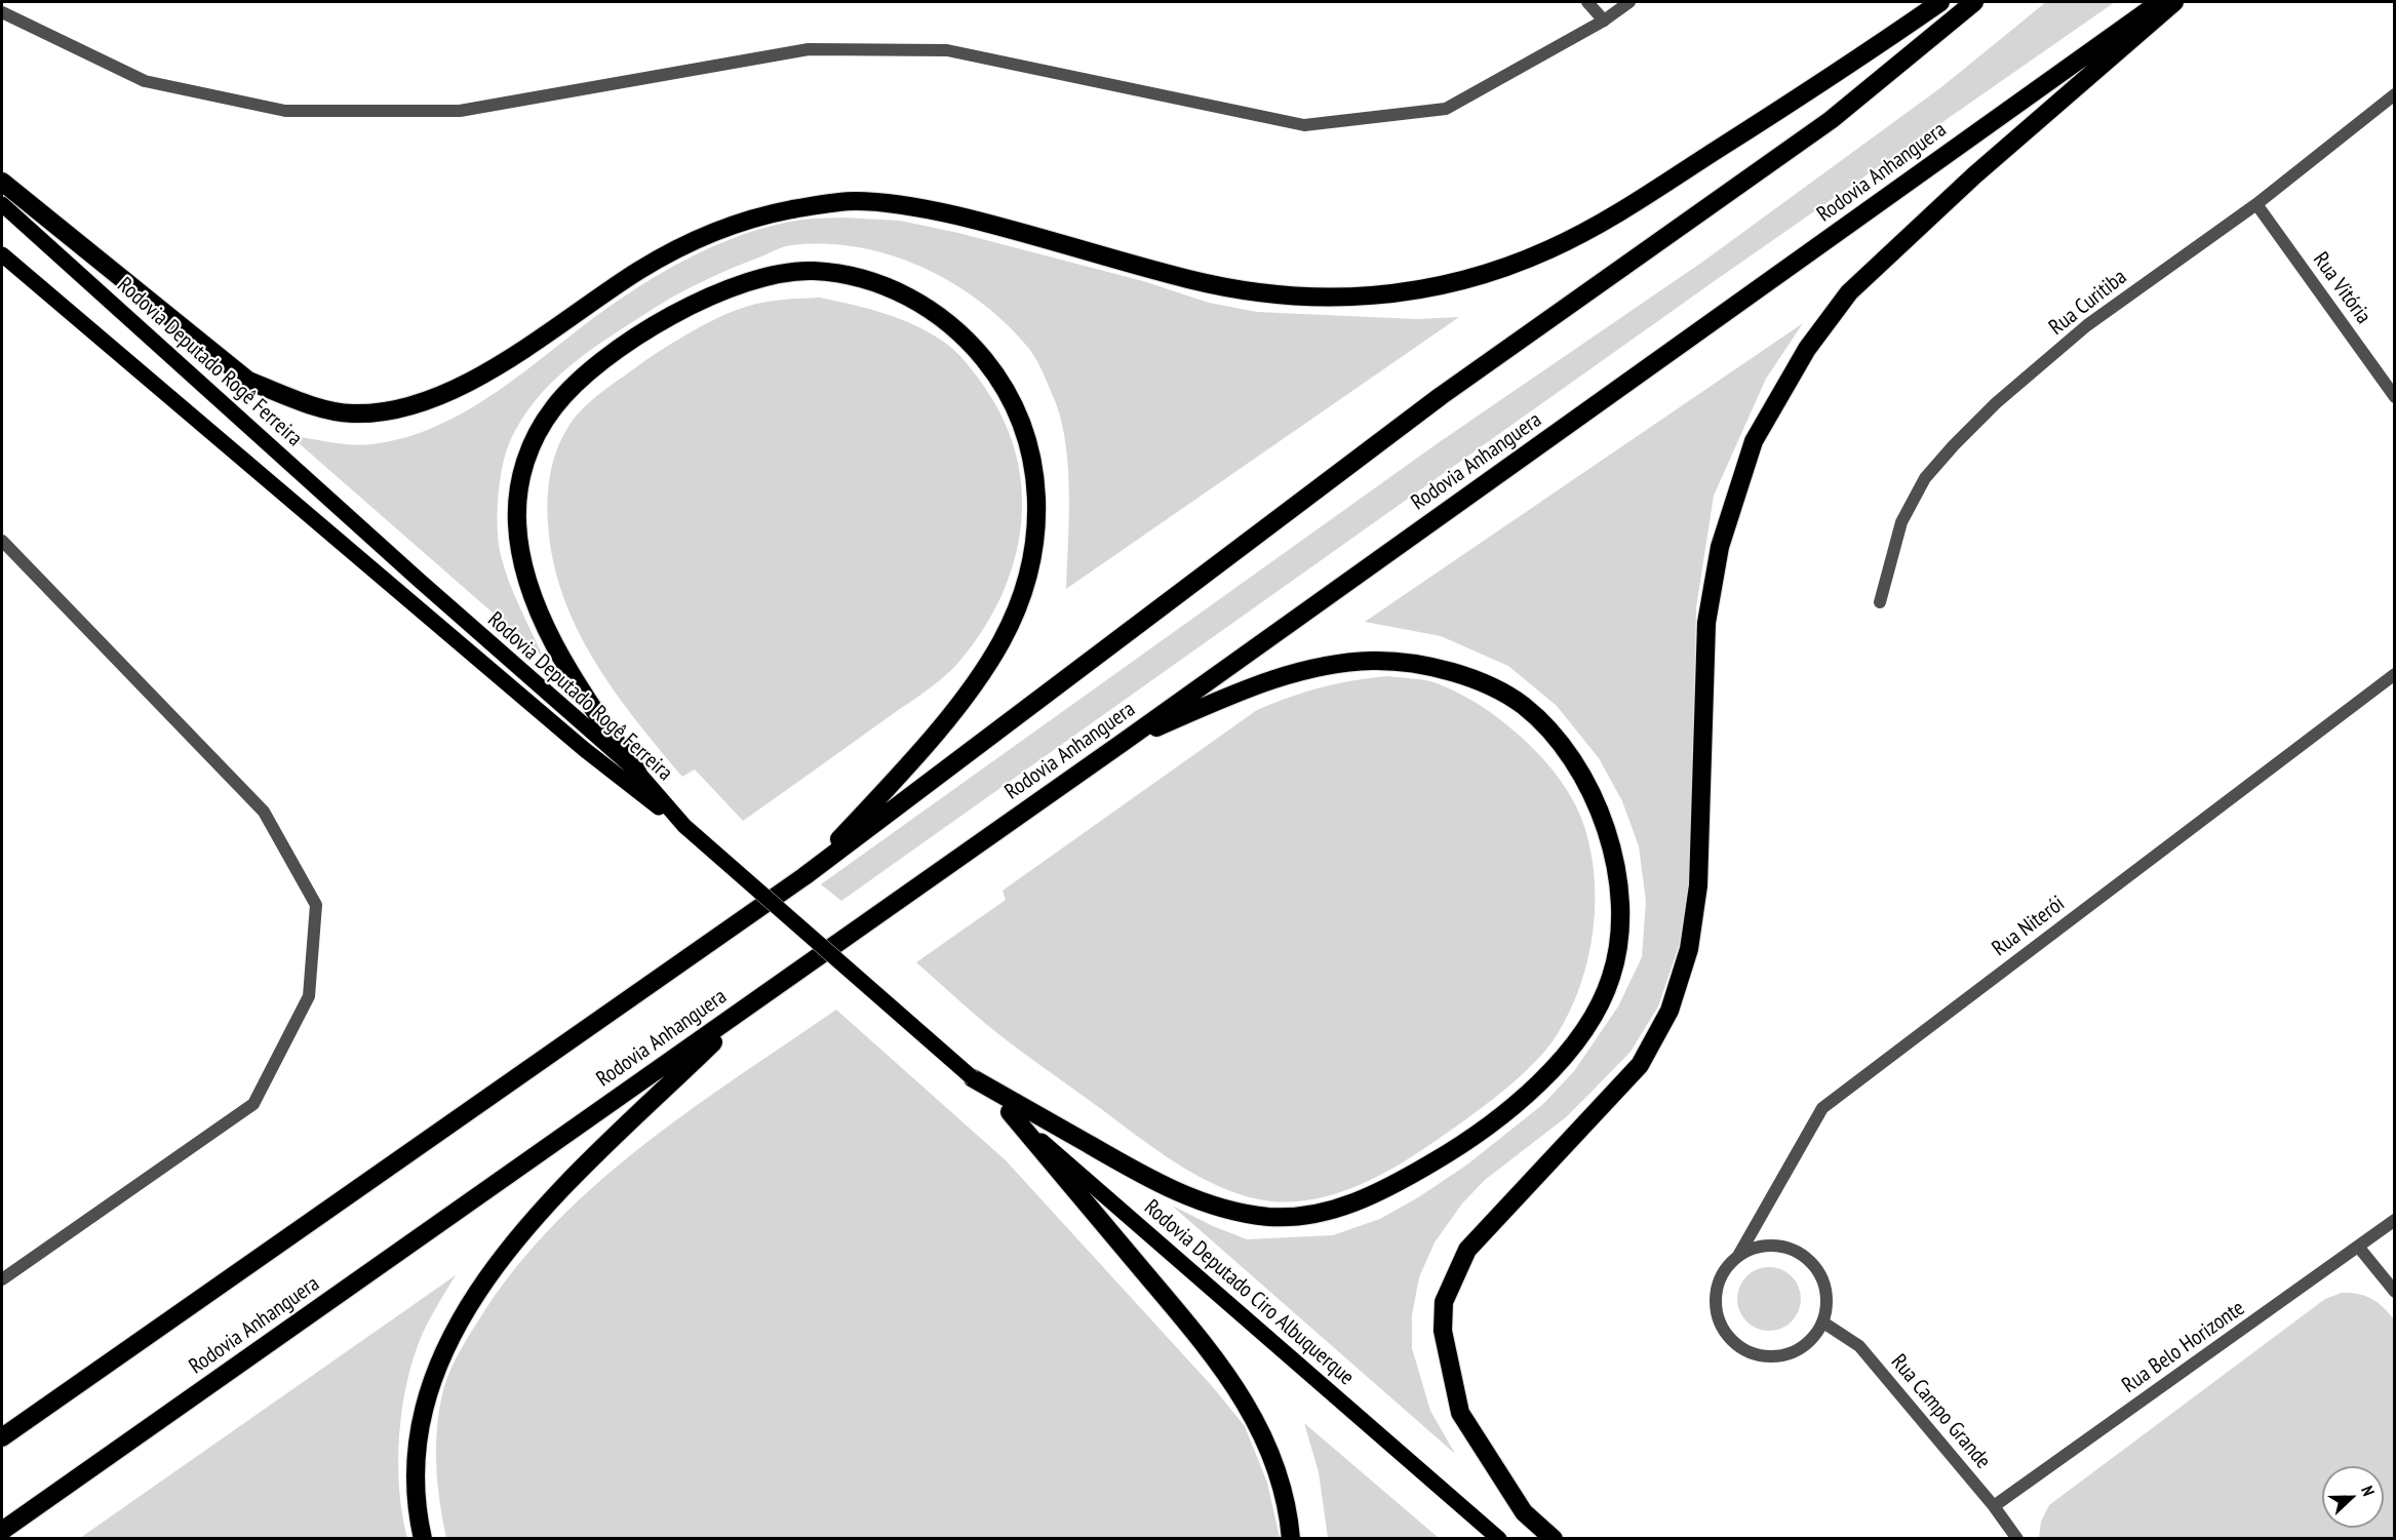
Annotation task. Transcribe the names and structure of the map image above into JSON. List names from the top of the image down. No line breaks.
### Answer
{"streets":{"highway":["Rodovia Anhanguera"],"main road":["Rodovia Deputado Rogê Ferreira","Rodovia Deputado Ciro Albuquerque"],"street":["Rua Vitória","Rua Curitiba","Rua Niterói","Rua Belo Horizonte","Rua Campo Grande"]},"crossings":[["Rua Vitória","Rua Curitiba"],["Rodovia Deputado Rogê Ferreira","Rodovia Deputado Ciro Albuquerque"],["Rua Niterói","Rua Campo Grande"],["Rua Belo Horizonte","Rua Campo Grande"]],"north":"right"}
